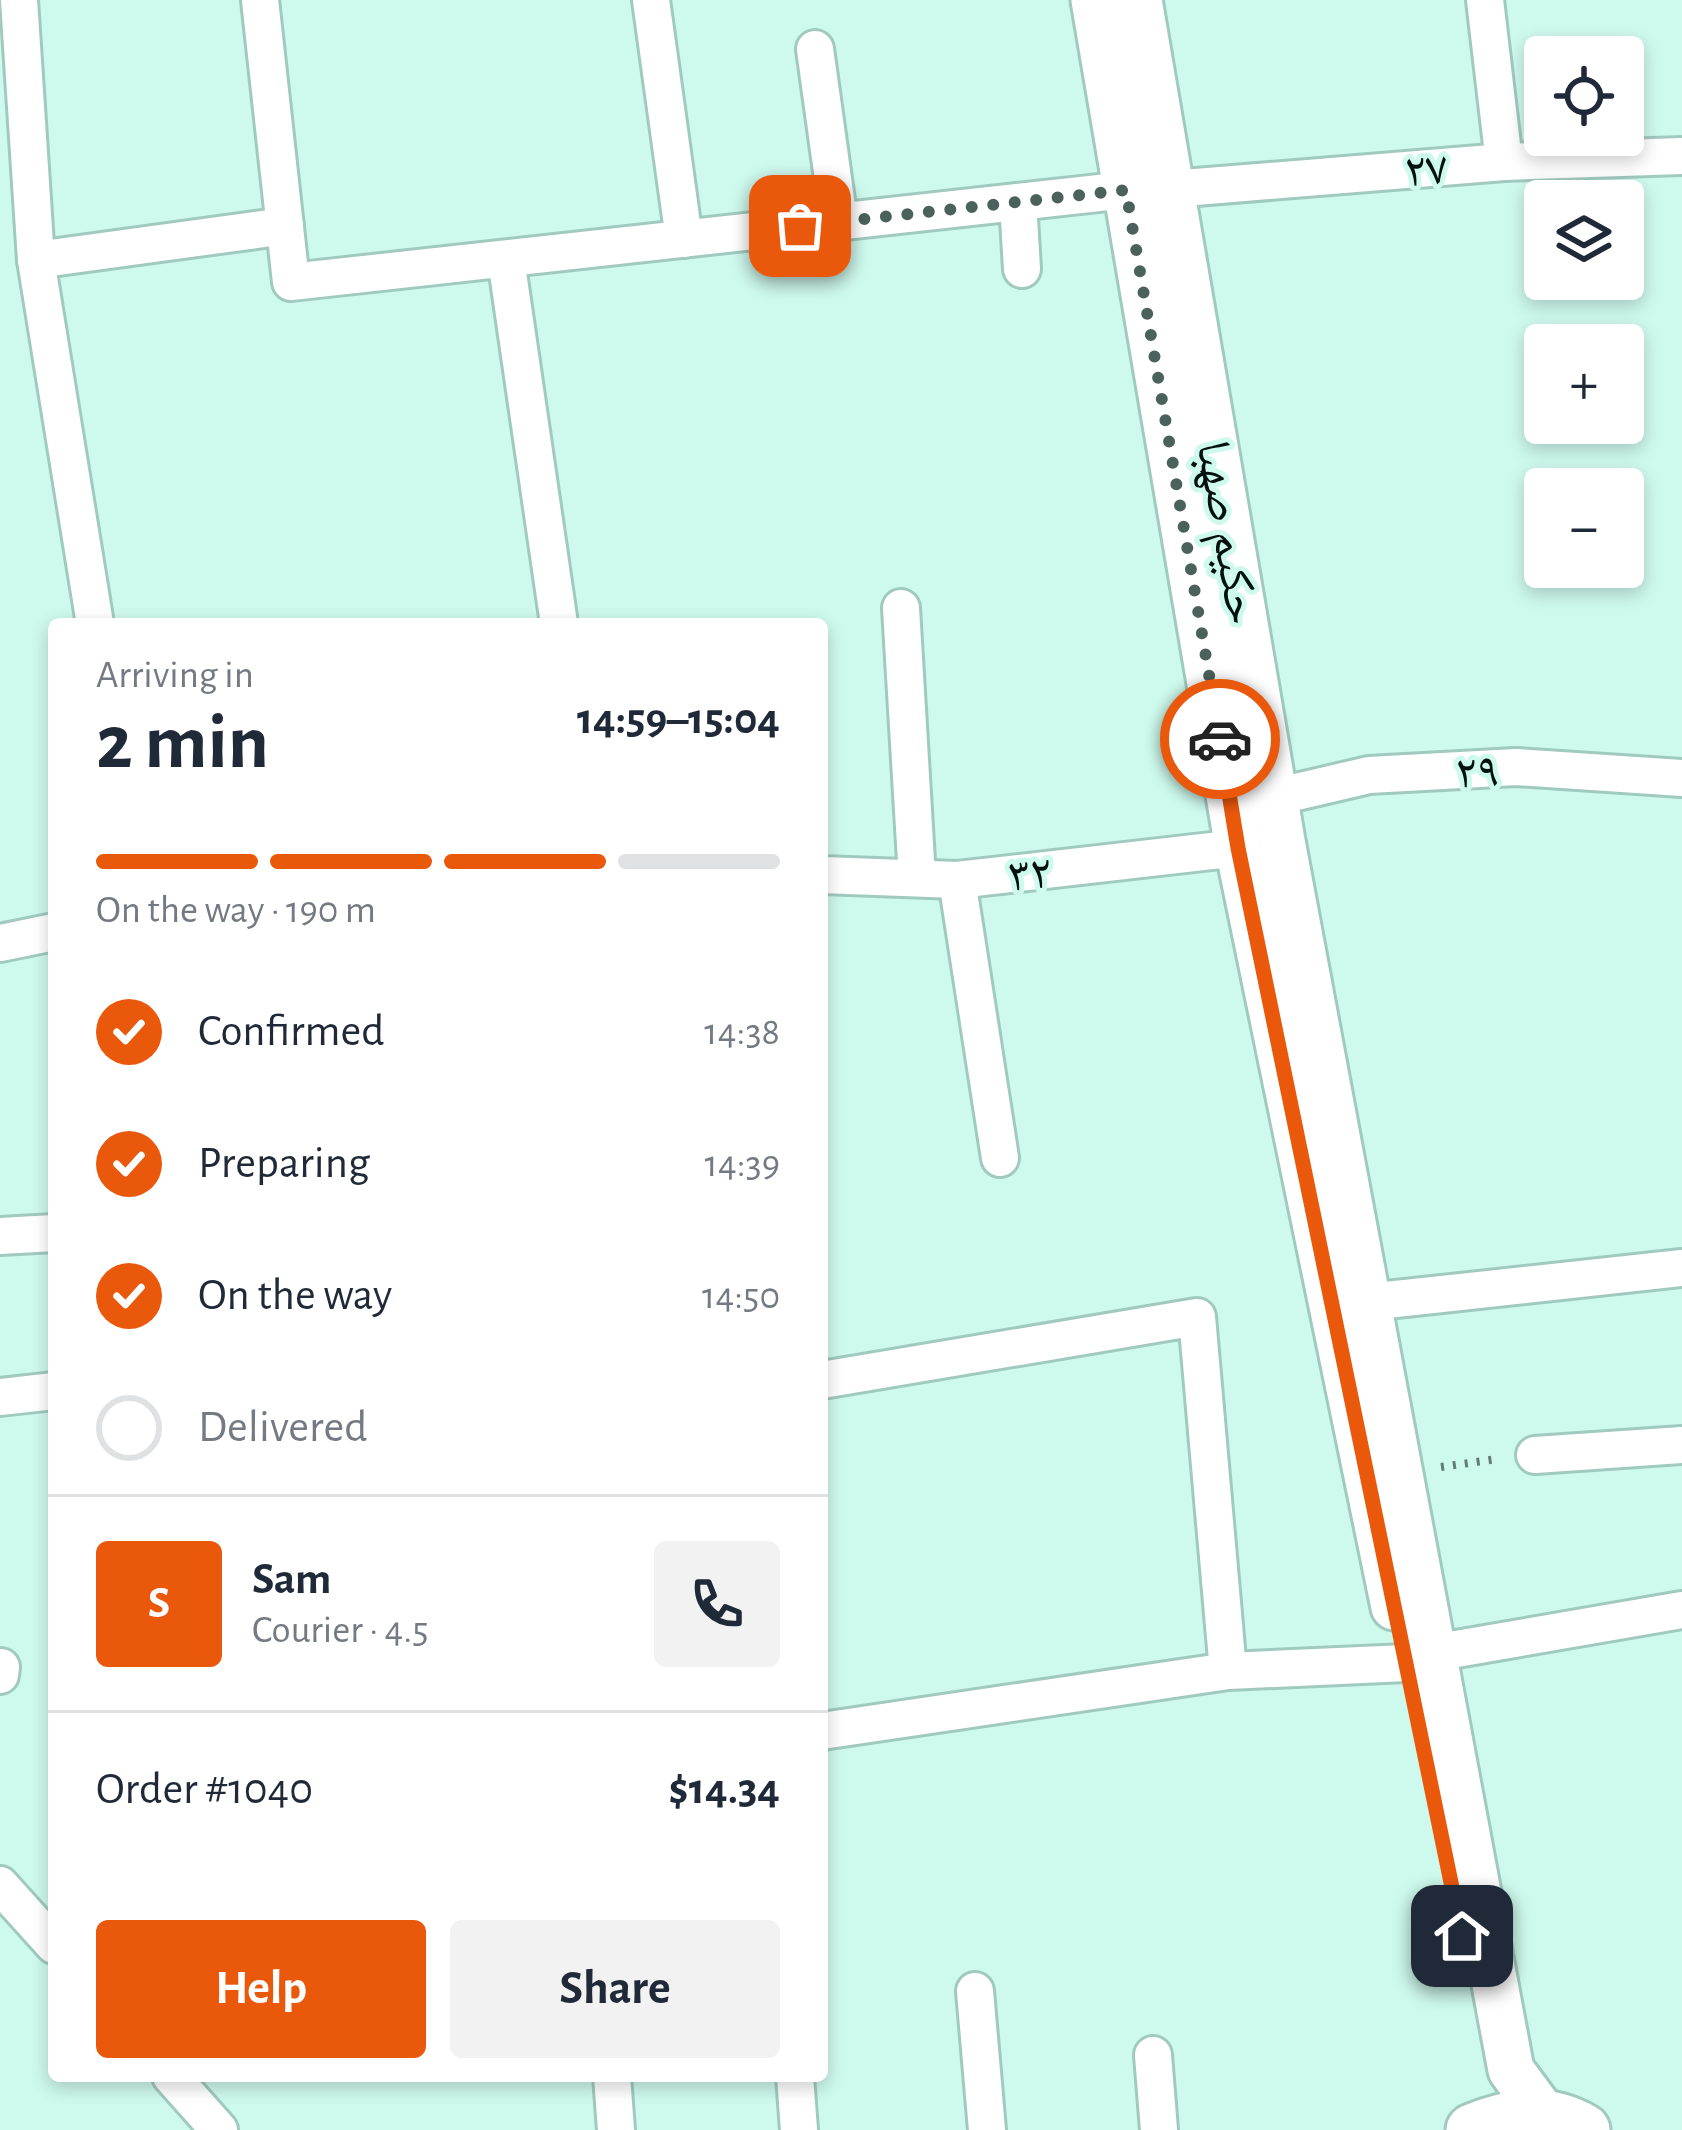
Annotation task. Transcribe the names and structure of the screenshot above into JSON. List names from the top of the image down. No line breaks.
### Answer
{"streets":{"street":["۲۷","حکیم صهبا","۲۹","۳۲"]},"crossings":[["۲۷","حکیم صهبا"],["حکیم صهبا","۲۹"],["حکیم صهبا","۳۲"]],"page":{"map_buttons":["+","−"],"heading":["2 min","Arriving in","14:59–15:04"],"panel":["Sam","Courier · 4.5","Order #1040","$14.34"],"bar":"On the way · 190 m","list":[["Confirmed","14:38"],["Preparing","14:39"],["On the way","14:50"],"Delivered"],"round":"S","buttons":["Help","Share"]}}
